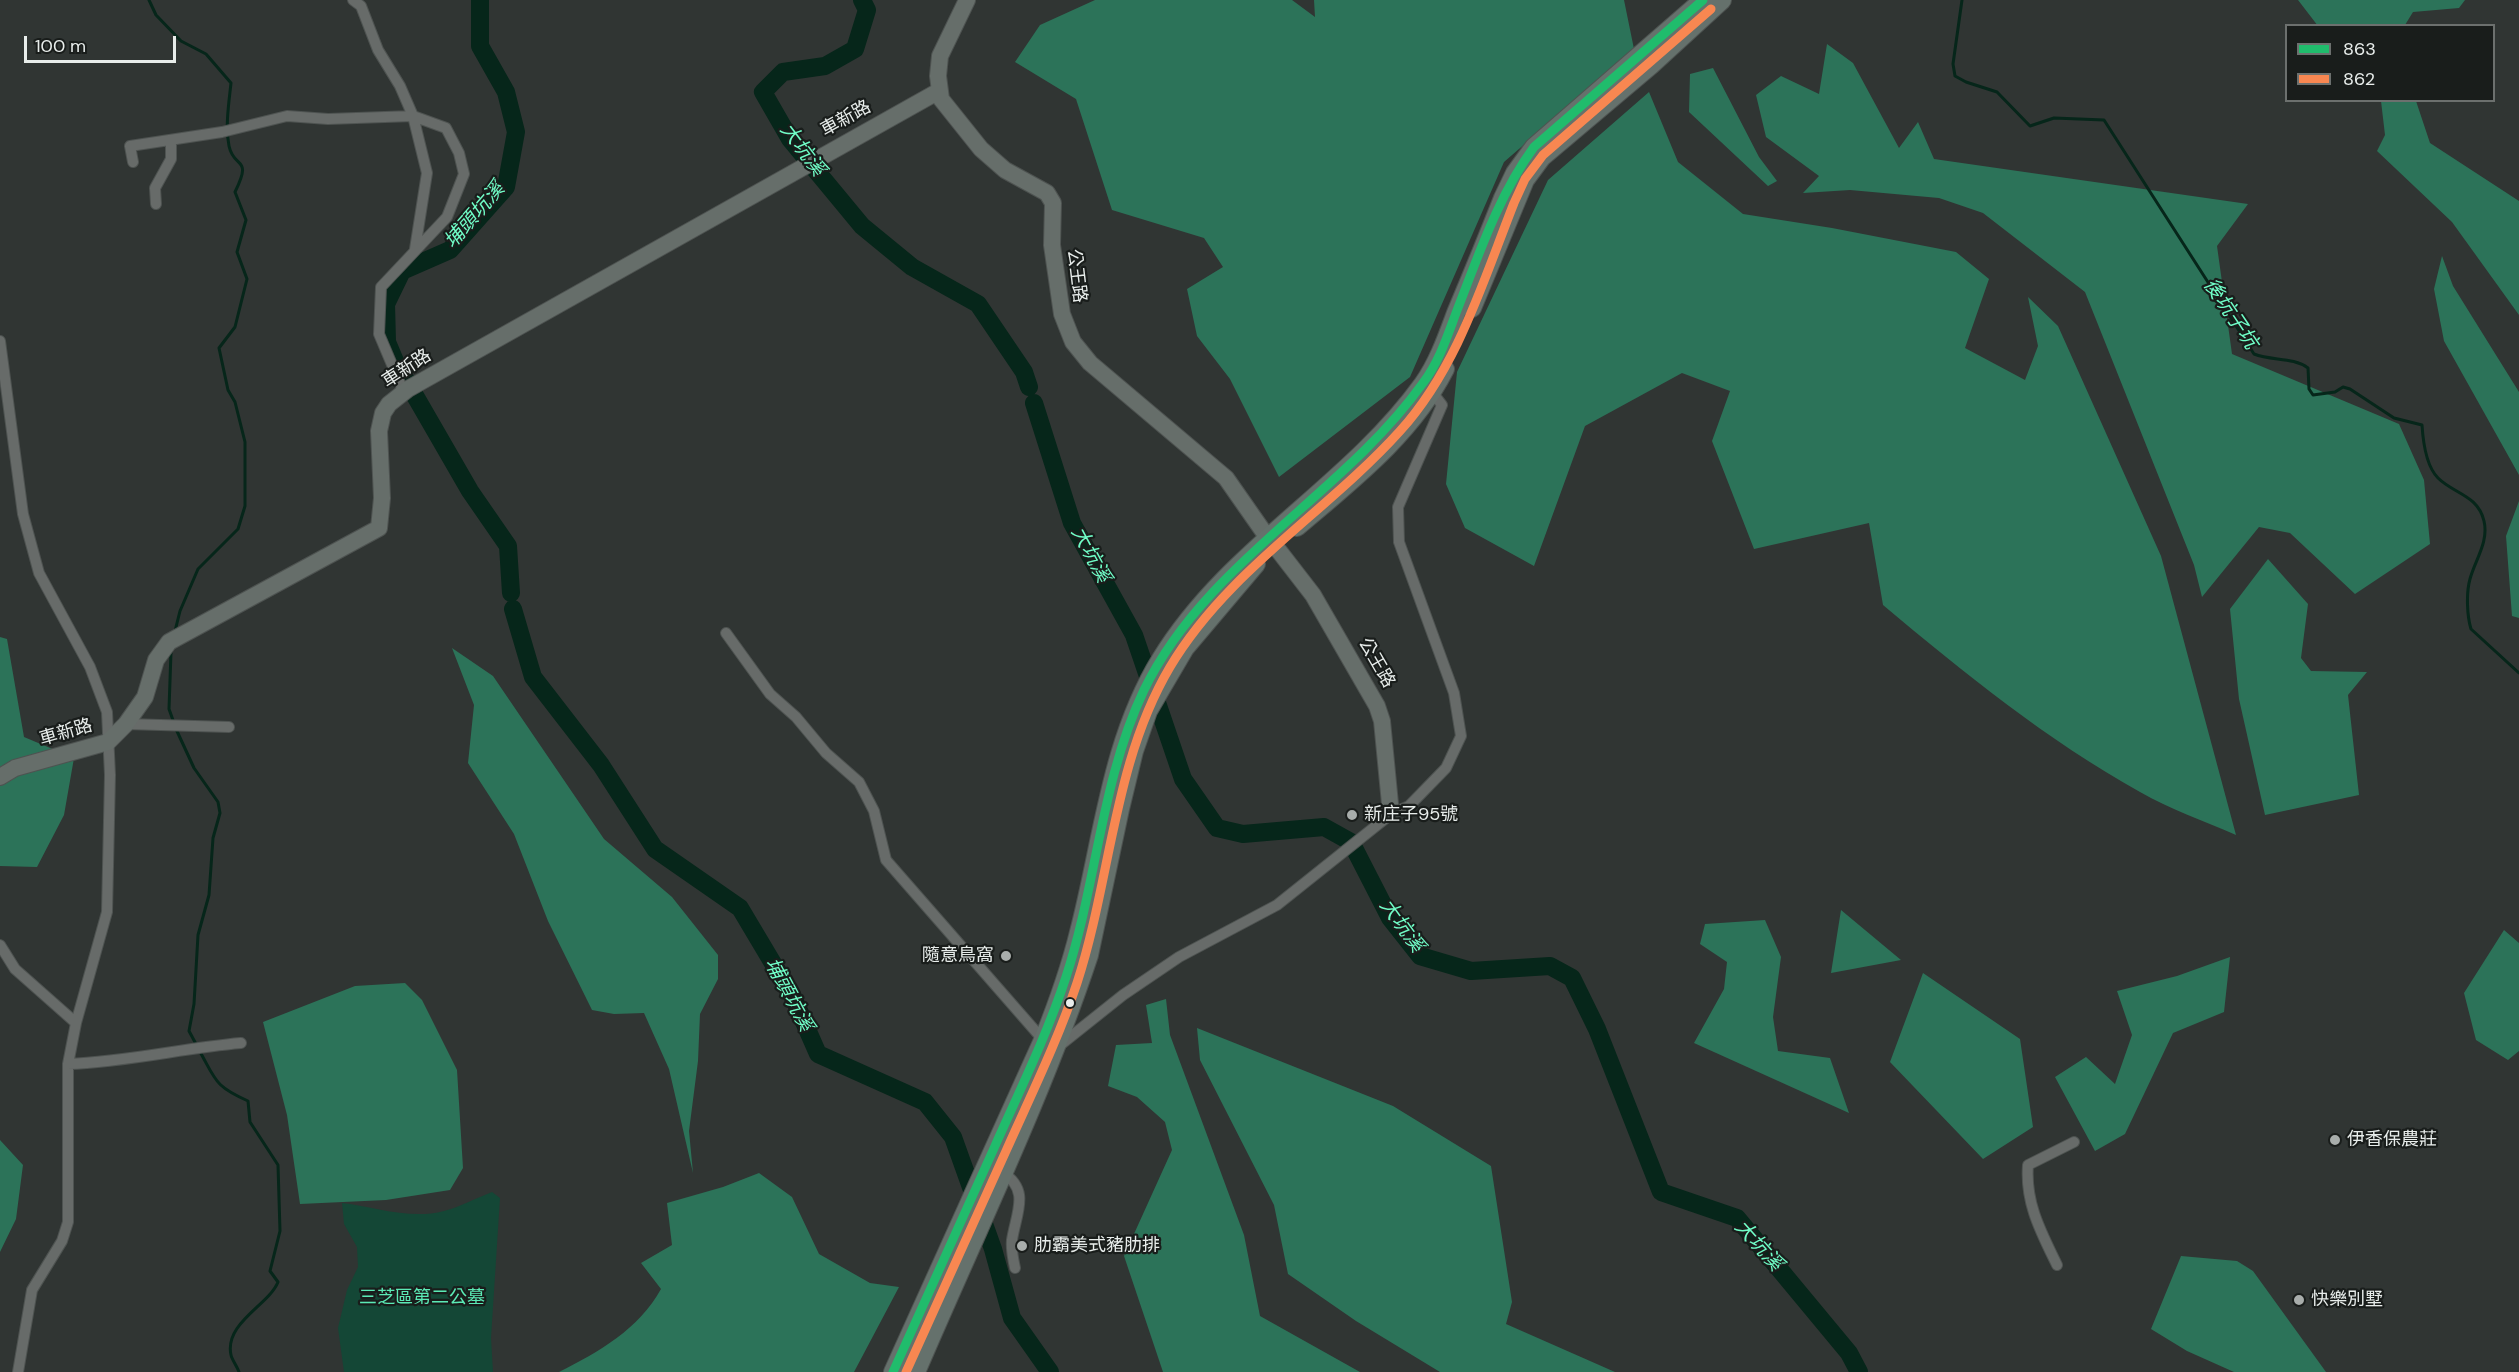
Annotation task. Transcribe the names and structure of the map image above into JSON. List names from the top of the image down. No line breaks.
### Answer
{"streets":{"street":["車新路","公王路"]},"crossings":[["車新路","公王路"]],"water":["大坑溪","埔頭坑溪","後坑子坑"],"parks":["三芝區第二公墓"],"places":["新庄子95號","隨意鳥窩","伊香保農莊","肋霸美式豬肋排","快樂別墅"],"lines":["transit line 863","transit line 862"],"legend":["863","862"],"scale_bar":"100 m"}
